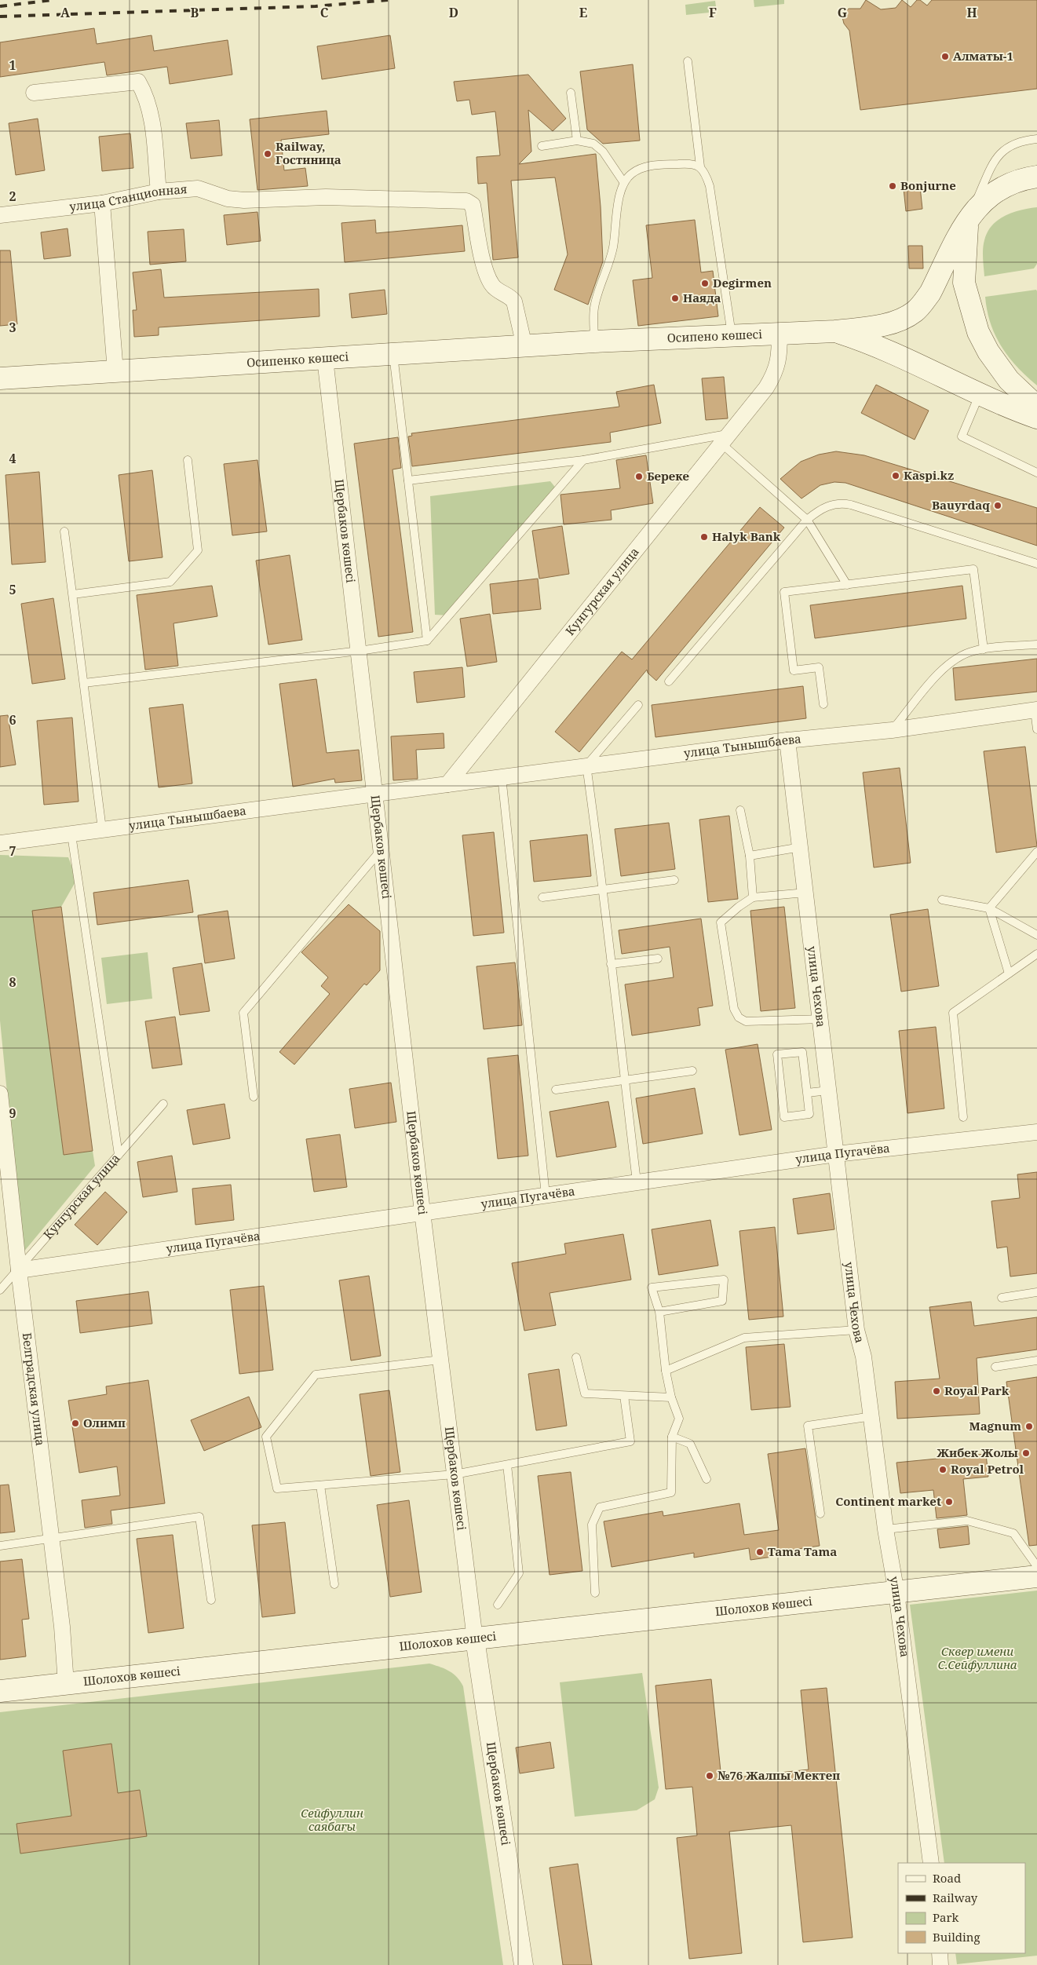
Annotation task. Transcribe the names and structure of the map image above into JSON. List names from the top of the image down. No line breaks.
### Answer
{"streets":{"main road":["Осипено көшесі","Осипенко көшесі","Шолохов көшесі"],"street":["улица Станционная","Щербаков көшесі","Кунгурская улица","улица Тынышбаева","улица Чехова","улица Пугачёва","Белградская улица"]},"crossings":[["улица Станционная","Осипенко көшесі"],["Осипено көшесі","Осипенко көшесі"],["Осипено көшесі","Кунгурская улица"],["Осипенко көшесі","Щербаков көшесі"],["Щербаков көшесі","улица Тынышбаева"],["Щербаков көшесі","улица Пугачёва"],["Щербаков көшесі","Шолохов көшесі"],["Кунгурская улица","улица Тынышбаева"],["Кунгурская улица","улица Пугачёва"],["Кунгурская улица","Белградская улица"],["улица Тынышбаева","улица Чехова"],["улица Чехова","улица Пугачёва"],["улица Чехова","Шолохов көшесі"],["улица Пугачёва","Белградская улица"],["Белградская улица","Шолохов көшесі"]],"parks":["Сквер имени С.Сейфуллина","Сейфуллин саябағы"],"places":["Алматы-1","Railway, Гостиница","Bonjurne","Degirmen","Наяда","Kaspi.kz","Береке","Bauyrdaq","Halyk Bank","Royal Park","Олимп","Magnum","Жибек Жолы","Royal Petrol","Continent market","Tama Tama","№76 Жалпы Мектеп"],"legend":["Road","Railway","Park","Building"],"grid":{"columns":["A","B","C","D","E","F","G","H"],"rows":["1","2","3","4","5","6","7","8","9"]}}
